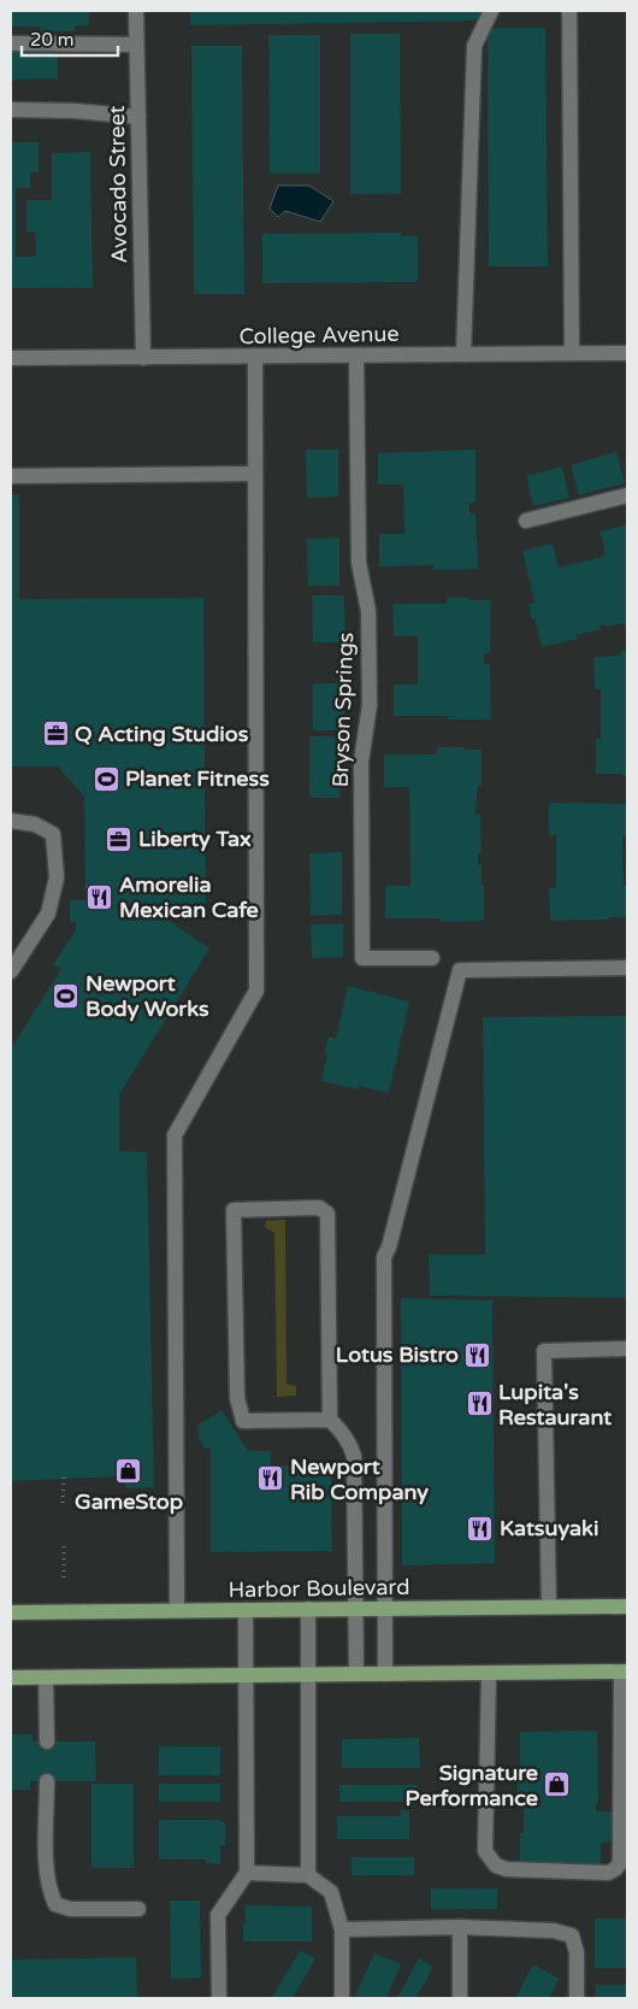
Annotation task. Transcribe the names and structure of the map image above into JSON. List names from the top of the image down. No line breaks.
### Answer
{"streets":{"main road":["Harbor Boulevard"],"street":["Avocado Street","College Avenue","Bryson Springs"]},"crossings":[["Avocado Street","College Avenue"],["College Avenue","Bryson Springs"]],"places":{"office":["Q Acting Studios","Liberty Tax"],"sports":["Planet Fitness","Newport Body Works"],"restaurant":["Amorelia Mexican Cafe","Lotus Bistro","Lupita's Restaurant","Newport Rib Company","Katsuyaki"],"shop":["GameStop","Signature Performance"]},"scale_bar":"20 m"}
